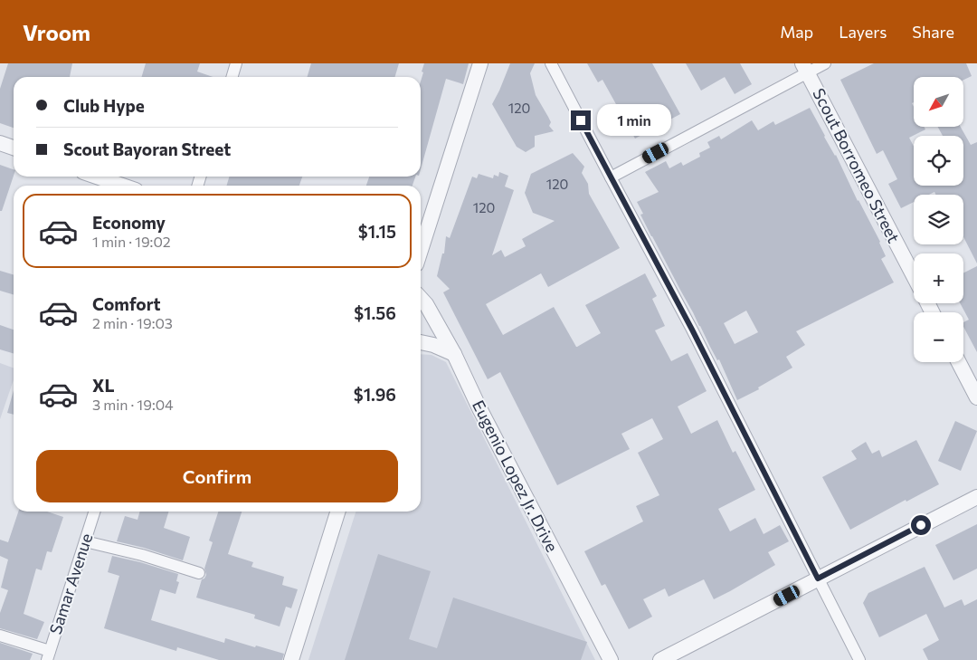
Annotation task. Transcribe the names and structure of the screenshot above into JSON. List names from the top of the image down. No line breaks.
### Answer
{"streets":{"street":["Scout Borromeo Street","Eugenio Lopez Jr. Drive","Samar Avenue"]},"house_numbers":["120","120","120"],"north":"bottom left","page":{"header":"Vroom","nav":["Map","Layers","Share"],"map_buttons":["+","−"],"banner":["Club Hype","Scout Bayoran Street"],"bubble":"1 min","list":[{"name":"Economy","note":"1 min · 19:02","value":"$1.15"},{"name":"Comfort","note":"2 min · 19:03","value":"$1.56"},{"name":"XL","note":"3 min · 19:04","value":"$1.96"}],"buttons":"Confirm"}}
